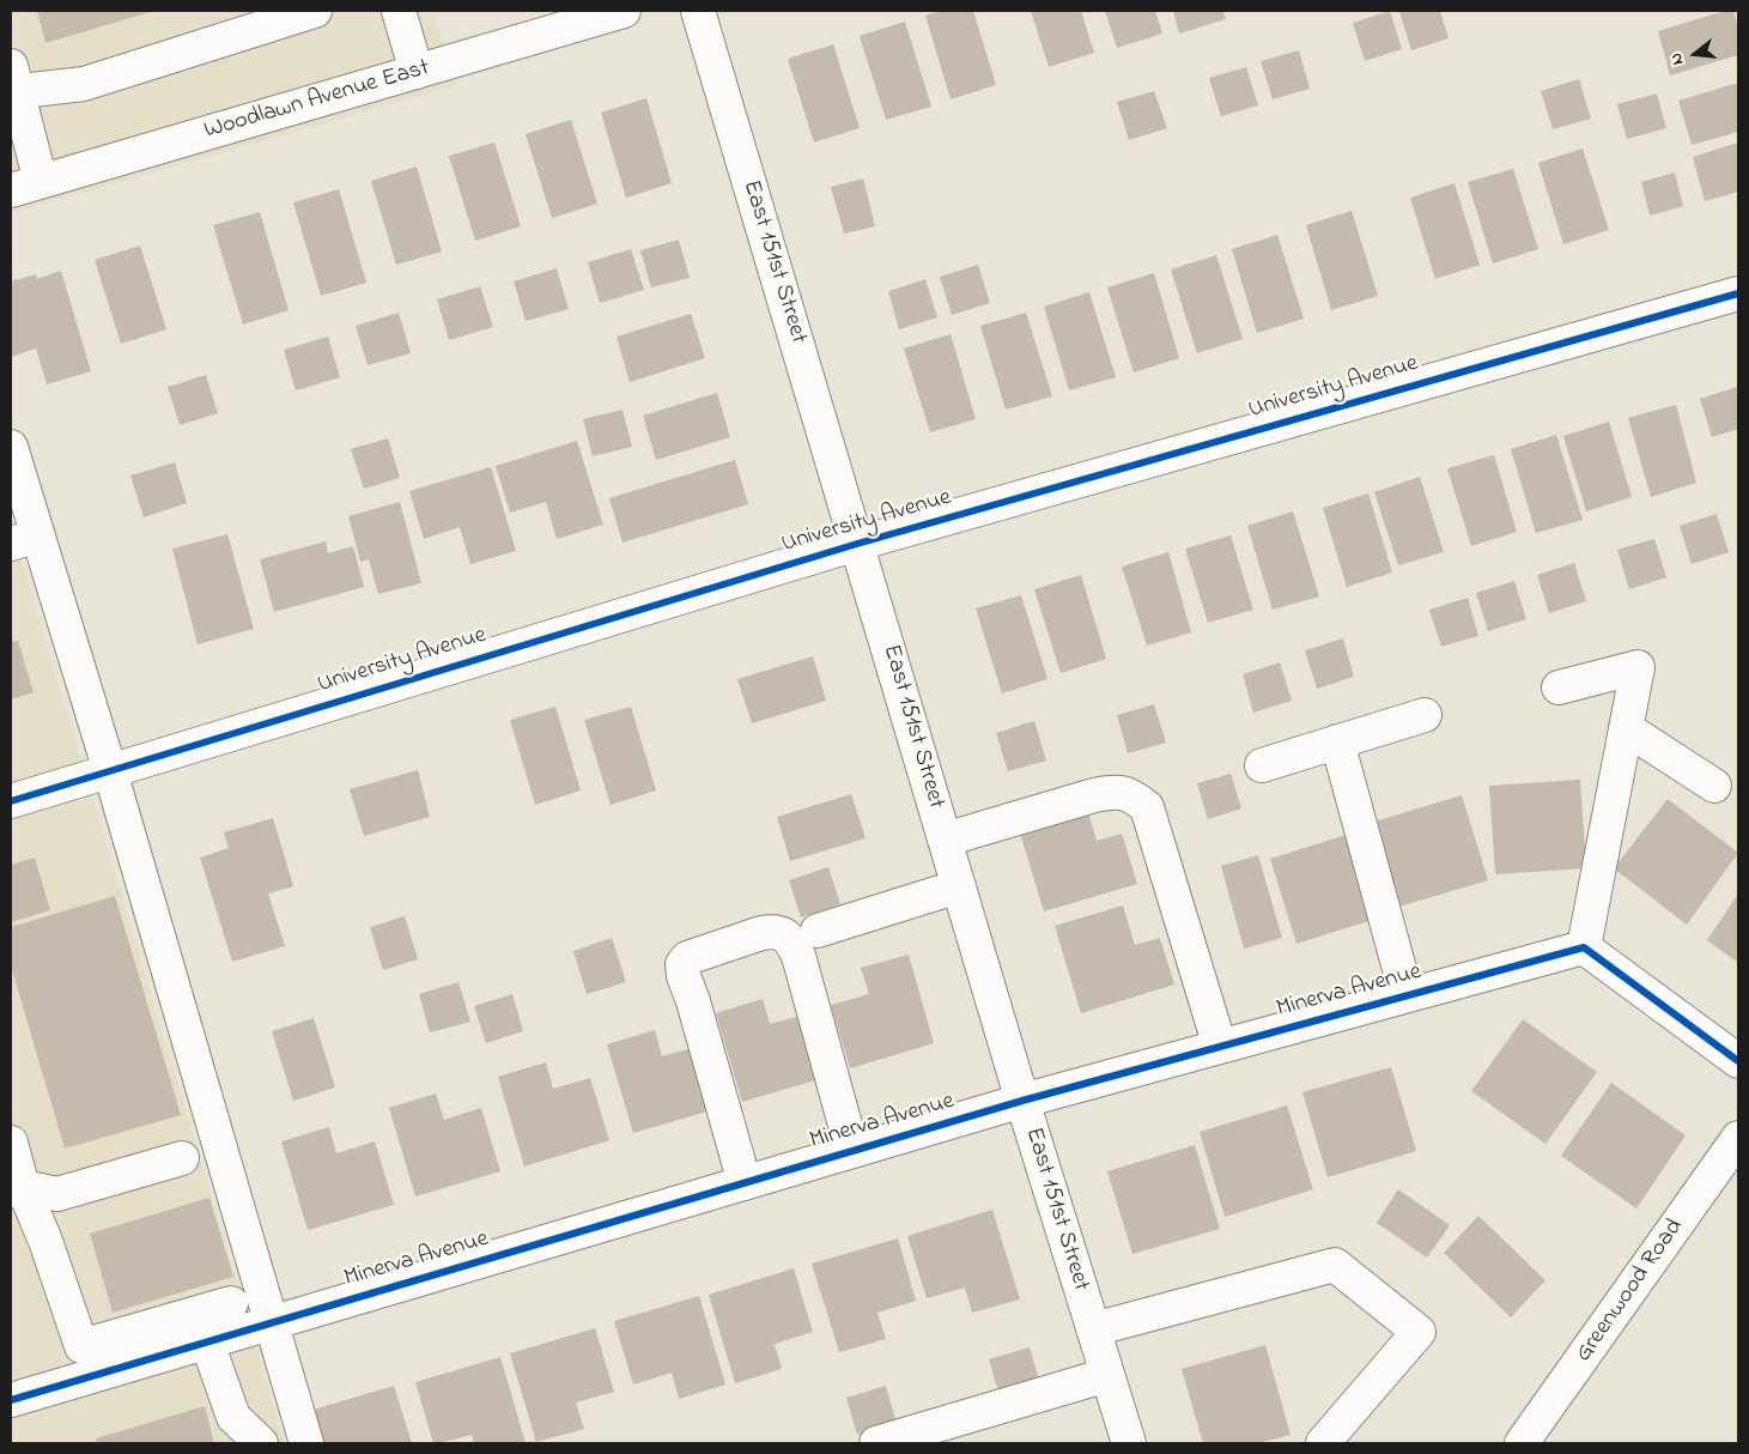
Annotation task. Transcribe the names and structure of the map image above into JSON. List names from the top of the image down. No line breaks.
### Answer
{"streets":{"street":["Woodlawn Avenue East","East 151st Street","University Avenue","Minerva Avenue","Greenwood Road"]},"crossings":[["East 151st Street","University Avenue"],["East 151st Street","Minerva Avenue"]],"north":"left"}
